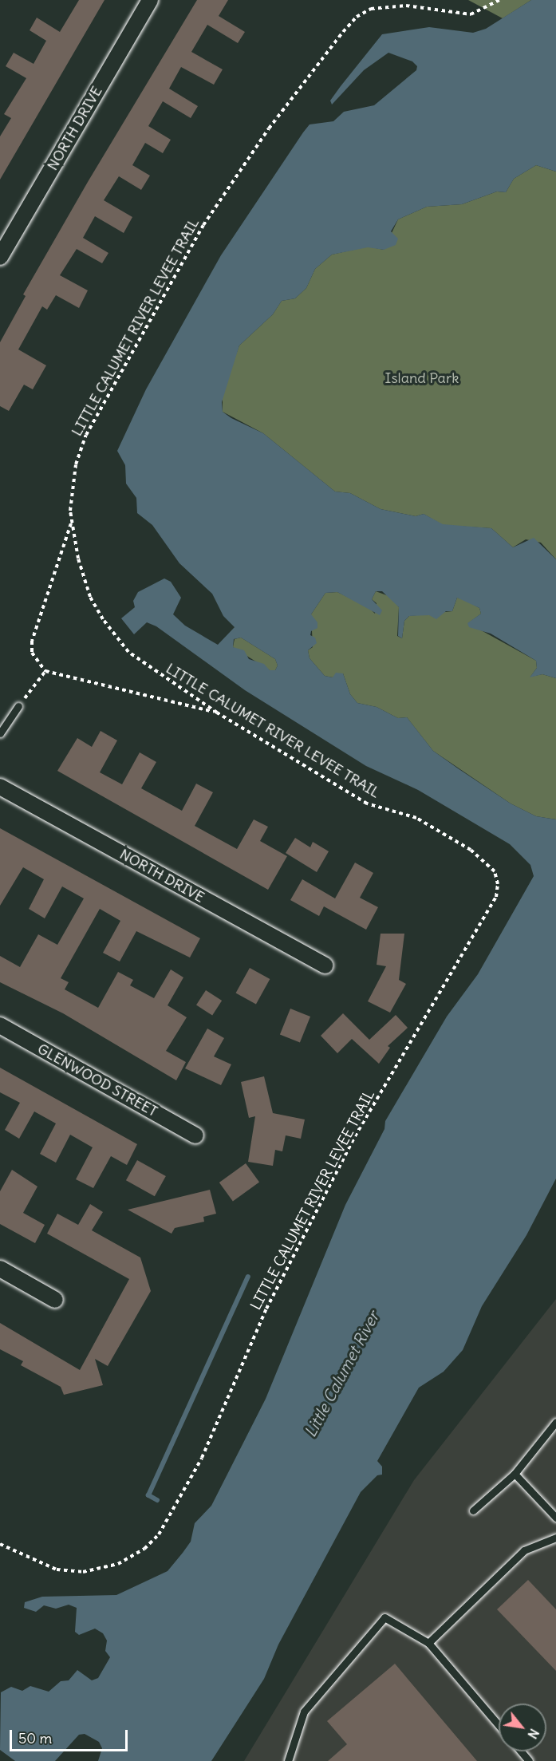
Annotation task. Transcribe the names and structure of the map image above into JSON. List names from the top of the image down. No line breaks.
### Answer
{"streets":{"street":["NORTH DRIVE","GLENWOOD STREET"],"path":["LITTLE CALUMET RIVER LEVEE TRAIL"]},"water":["Little Calumet River"],"parks":["Island Park"],"scale_bar":"50 m","north":"bottom right"}
